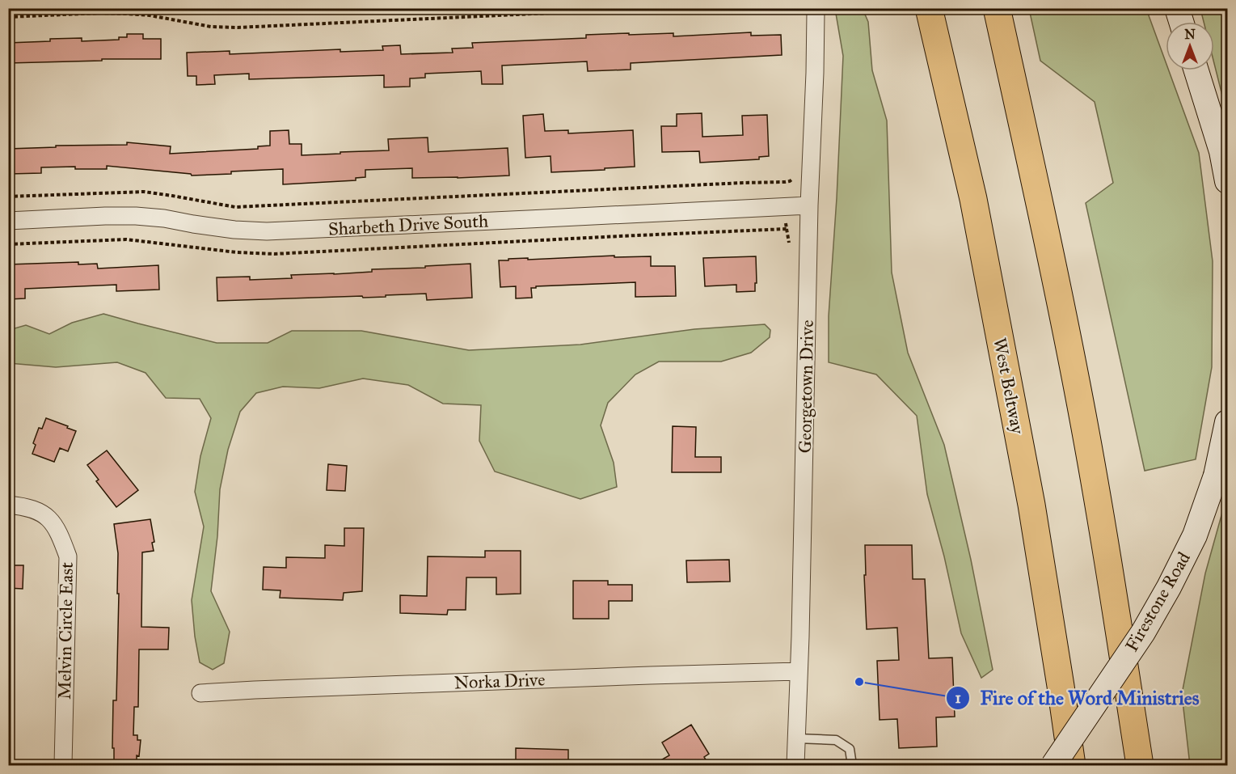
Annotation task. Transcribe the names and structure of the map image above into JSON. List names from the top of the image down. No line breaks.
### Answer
{"streets":{"highway":["West Beltway"],"street":["Sharbeth Drive South","Georgetown Drive","Firestone Road","Melvin Circle East","Norka Drive"]},"crossings":[["Sharbeth Drive South","Georgetown Drive"],["Georgetown Drive","Norka Drive"]],"places":["Fire of the Word Ministries"],"north":"top"}
